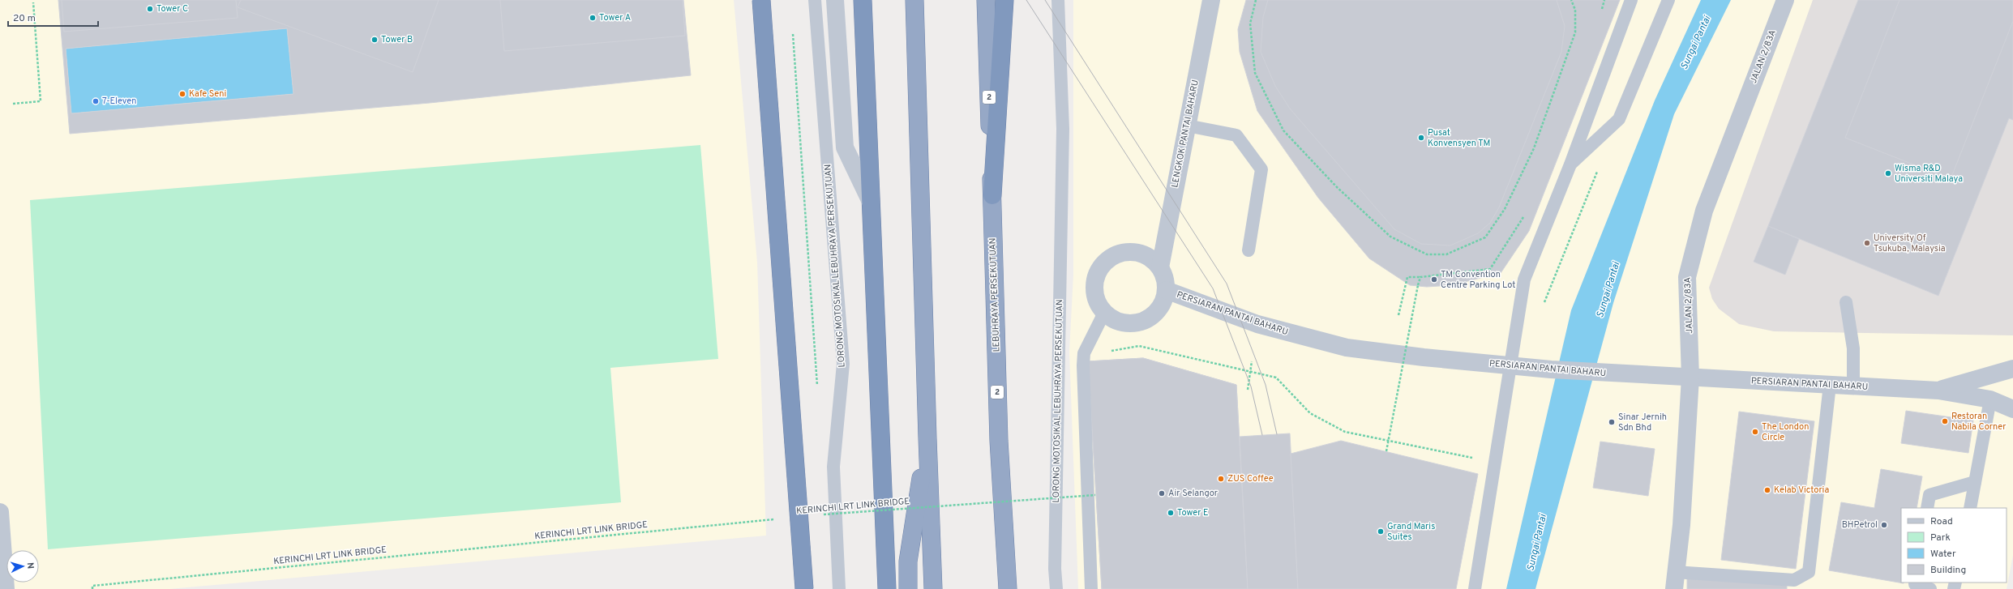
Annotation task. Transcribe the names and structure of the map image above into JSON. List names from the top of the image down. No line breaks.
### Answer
{"streets":{"highway":["2","LEBUHRAYA PERSEKUTUAN"],"street":["JALAN 2/83A","LENGKOK PANTAI BAHARU","PERSIARAN PANTAI BAHARU"],"lane":["LORONG MOTOSIKAL LEBUHRAYA PERSEKUTUAN"],"path":["KERINCHI LRT LINK BRIDGE"]},"crossings":[["JALAN 2/83A","PERSIARAN PANTAI BAHARU"],["LENGKOK PANTAI BAHARU","PERSIARAN PANTAI BAHARU"]],"water":["Sungai Pantai"],"places":["Tower C","Tower A","Tower B","Kafe Seni","7-Eleven","Pusat Konvensyen TM","Wisma R&D Universiti Malaya","University Of Tsukuba, Malaysia","TM Convention Centre Parking Lot","Restoran Nabila Corner","Sinar Jernih Sdn Bhd","The London Circle","ZUS Coffee","Kelab Victoria","Air Selangor","Tower E","BHPetrol","Grand Maris Suites"],"legend":["Road","Park","Water","Building"],"scale_bar":"20 m","north":"right"}
